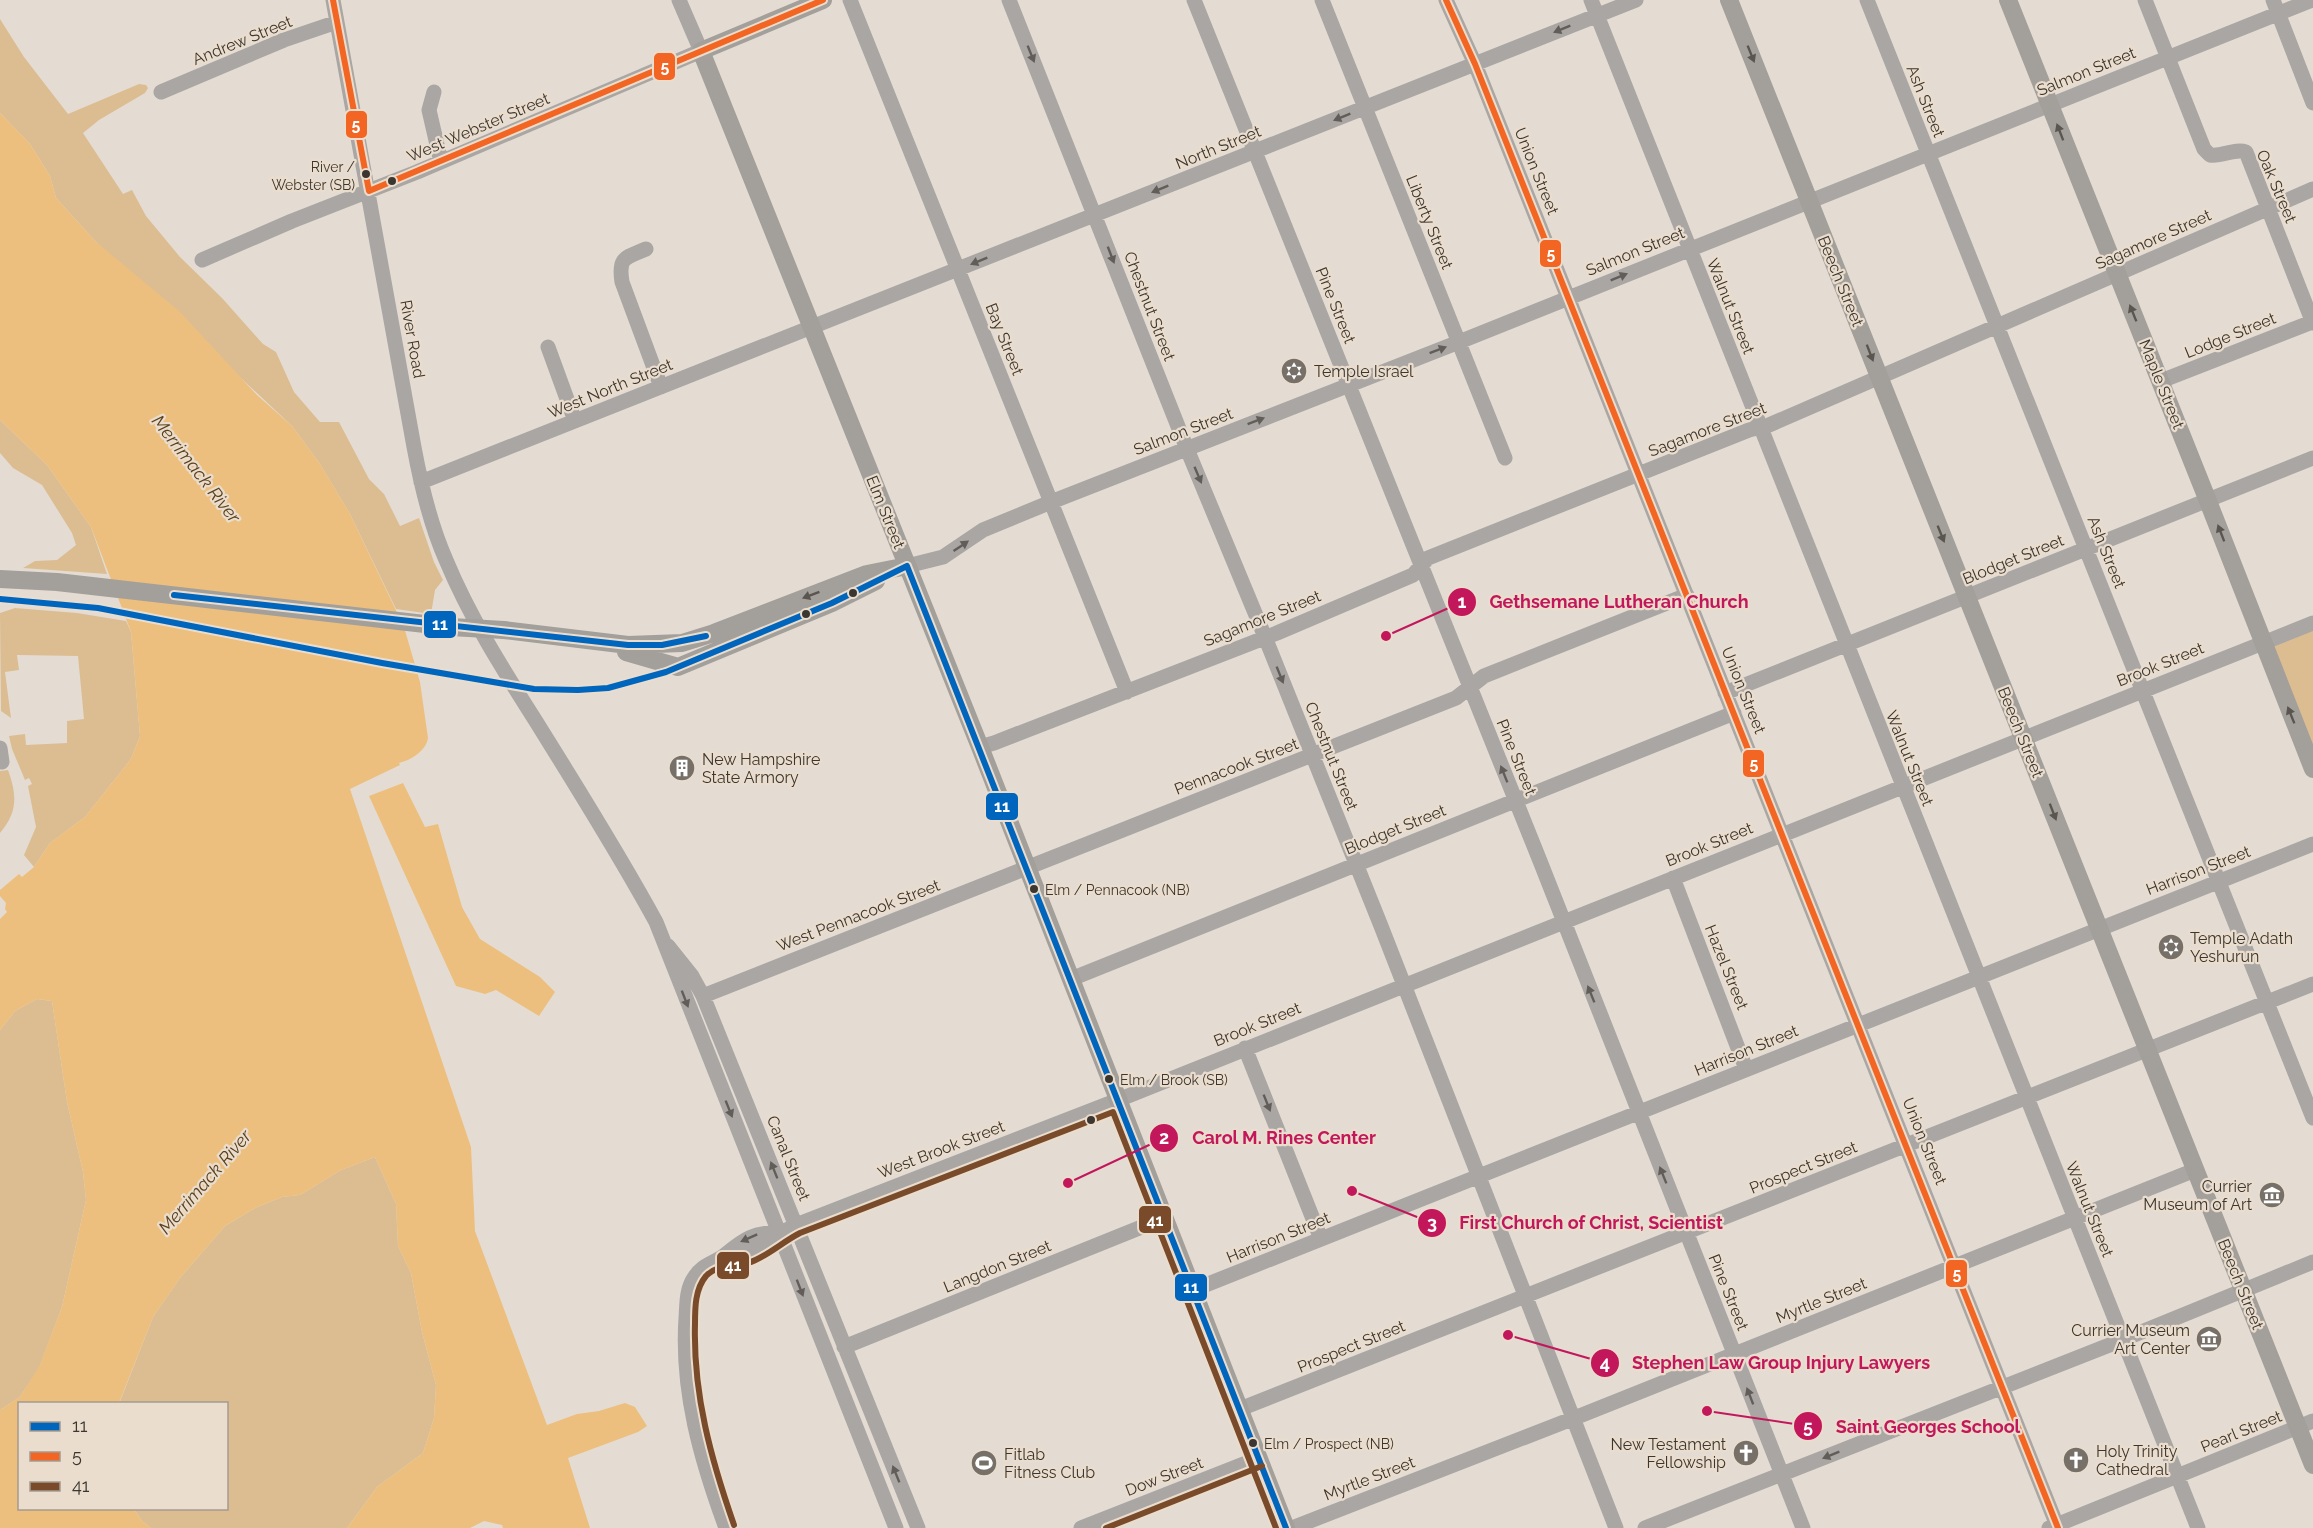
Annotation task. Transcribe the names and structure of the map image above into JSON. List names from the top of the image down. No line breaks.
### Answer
{"streets":{"main road":["Beech Street","Maple Street","Elm Street"],"street":["Andrew Street","Salmon Street","Ash Street","West Webster Street","North Street","Union Street","Oak Street","Liberty Street","Sagamore Street","Pine Street","Chestnut Street","Walnut Street","Lodge Street","River Road","Bay Street","West North Street","Blodget Street","Brook Street","Pennacook Street","Harrison Street","West Pennacook Street","Hazel Street","West Brook Street","Canal Street","Prospect Street","Langdon Street","Myrtle Street","Pearl Street","Dow Street"]},"crossings":[["Andrew Street","River Road"],["Salmon Street","Ash Street"],["Salmon Street","Union Street"],["Salmon Street","Oak Street"],["Salmon Street","Liberty Street"],["Salmon Street","Beech Street"],["Salmon Street","Pine Street"],["Salmon Street","Chestnut Street"],["Salmon Street","Walnut Street"],["Salmon Street","Bay Street"],["Salmon Street","Maple Street"],["Salmon Street","Elm Street"],["Ash Street","Sagamore Street"],["Ash Street","Blodget Street"],["Ash Street","Brook Street"],["Ash Street","Harrison Street"],["Ash Street","Prospect Street"],["West Webster Street","River Road"],["West Webster Street","Elm Street"],["North Street","Union Street"],["North Street","Liberty Street"],["North Street","Pine Street"],["North Street","Chestnut Street"],["North Street","Walnut Street"],["North Street","Bay Street"],["North Street","West North Street"],["North Street","Elm Street"],["Union Street","Sagamore Street"],["Union Street","Blodget Street"],["Union Street","Brook Street"],["Union Street","Pennacook Street"],["Union Street","Harrison Street"],["Union Street","Prospect Street"],["Union Street","Myrtle Street"],["Union Street","Pearl Street"],["Oak Street","Sagamore Street"],["Oak Street","Lodge Street"],["Sagamore Street","Beech Street"],["Sagamore Street","Pine Street"],["Sagamore Street","Chestnut Street"],["Sagamore Street","Walnut Street"],["Sagamore Street","Bay Street"],["Sagamore Street","Maple Street"],["Sagamore Street","Elm Street"],["Beech Street","Blodget Street"],["Beech Street","Brook Street"],["Beech Street","Harrison Street"],["Beech Street","Prospect Street"],["Beech Street","Myrtle Street"],["Beech Street","Pearl Street"],["Pine Street","Blodget Street"],["Pine Street","Brook Street"],["Pine Street","Pennacook Street"],["Pine Street","Harrison Street"],["Pine Street","Prospect Street"],["Pine Street","Myrtle Street"],["Chestnut Street","Blodget Street"],["Chestnut Street","Brook Street"],["Chestnut Street","Pennacook Street"],["Chestnut Street","Harrison Street"],["Chestnut Street","Prospect Street"],["Chestnut Street","Myrtle Street"],["Walnut Street","Blodget Street"],["Walnut Street","Brook Street"],["Walnut Street","Harrison Street"],["Walnut Street","Prospect Street"],["Walnut Street","Myrtle Street"],["Walnut Street","Pearl Street"],["Lodge Street","Maple Street"],["River Road","West North Street"],["River Road","Canal Street"],["Maple Street","Blodget Street"],["Maple Street","Brook Street"],["West North Street","Elm Street"],["Elm Street","Blodget Street"],["Elm Street","Brook Street"],["Elm Street","Pennacook Street"],["Elm Street","Harrison Street"],["Elm Street","West Pennacook Street"],["Elm Street","West Brook Street"],["Elm Street","Prospect Street"],["Elm Street","Langdon Street"],["Elm Street","Dow Street"],["Brook Street","Hazel Street"],["Brook Street","West Brook Street"],["Pennacook Street","West Pennacook Street"],["Harrison Street","Hazel Street"],["West Pennacook Street","Canal Street"],["West Brook Street","Canal Street"],["Canal Street","Langdon Street"]],"one_way":["Salmon Street","North Street","Beech Street","Pine Street","Chestnut Street","Maple Street"],"water":["Merrimack River"],"places":{"other":["River / Webster (SB)","Gethsemane Lutheran Church","Elm / Pennacook (NB)","Elm / Brook (SB)","Carol M. Rines Center","First Church of Christ, Scientist","Stephen Law Group Injury Lawyers","Saint Georges School","Elm / Prospect (NB)"],"synagogue":["Temple Israel","Temple Adath Yeshurun"],"building":["New Hampshire State Armory"],"museum":["Currier Museum of Art","Currier Museum Art Center"],"church":["New Testament Fellowship","Holy Trinity Cathedral"],"sports":["Fitlab Fitness Club"]},"lines":["transit line 5","transit line 11","transit line 41"],"legend":["11","5","41"]}
